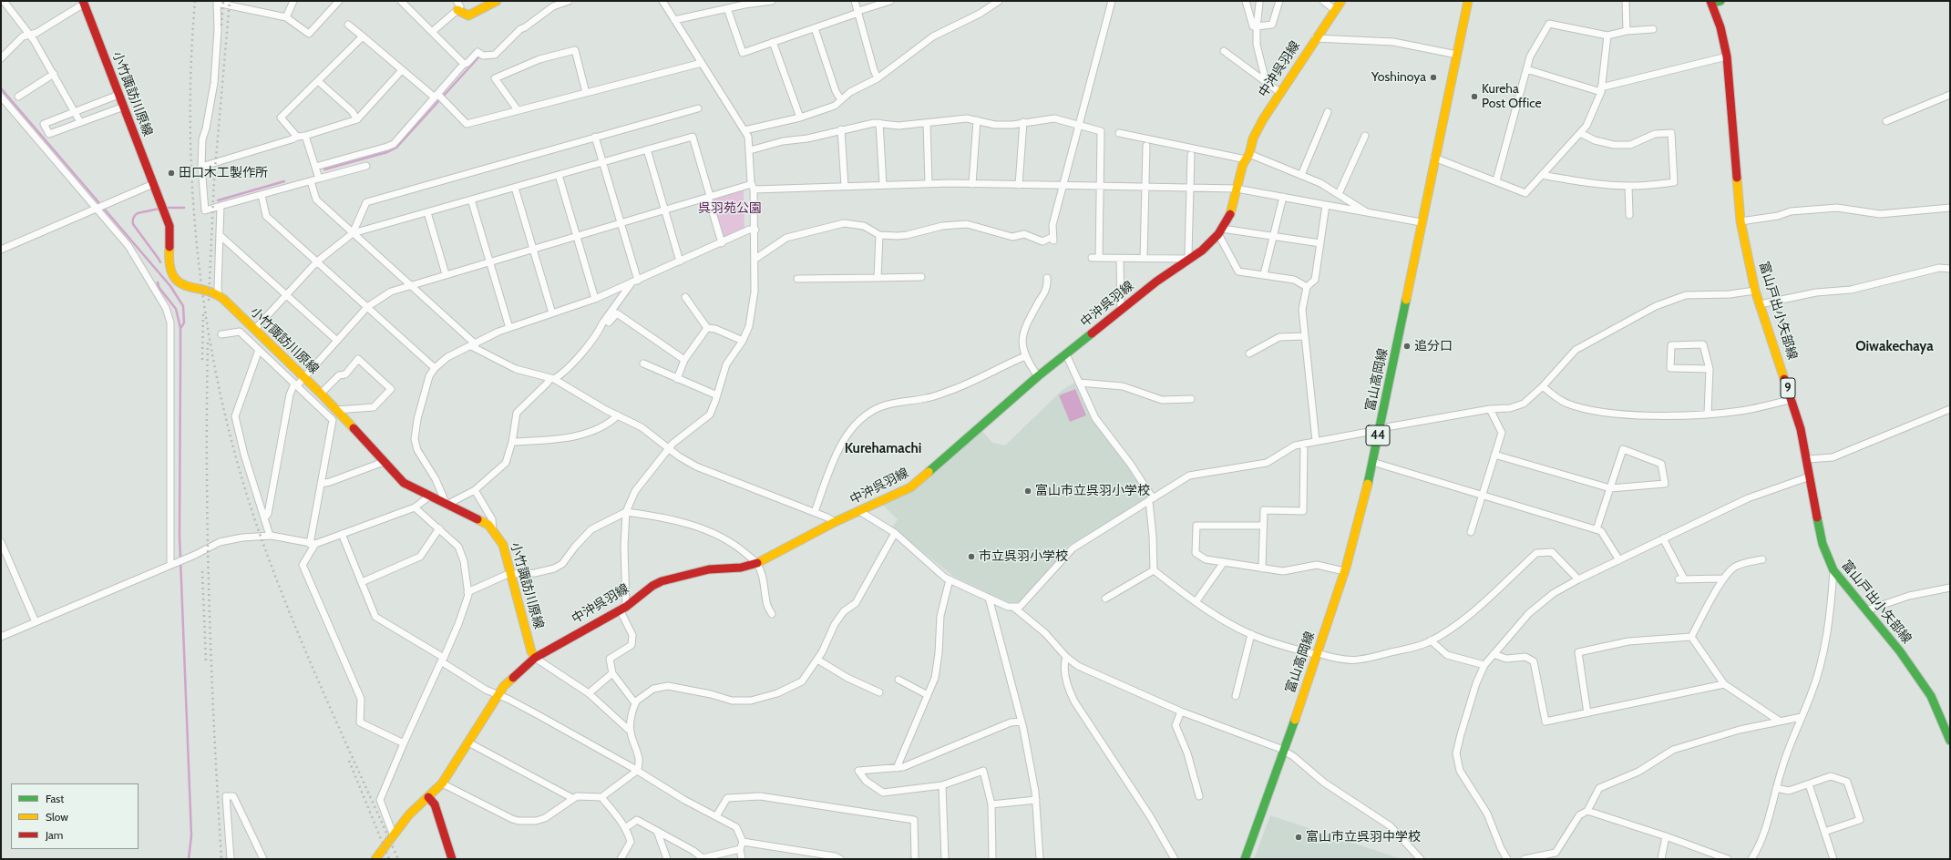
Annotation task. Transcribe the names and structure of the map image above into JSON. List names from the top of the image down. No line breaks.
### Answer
{"streets":{"main road":["中沖呉羽線","小竹諏訪川原線","富山戸出小矢部線","富山高岡線","9","44"]},"crossings":[["中沖呉羽線","小竹諏訪川原線"]],"districts":["Oiwakechaya","Kurehamachi"],"parks":["呉羽苑公園"],"places":["Yoshinoya","Kureha Post Office","田口木工製作所","追分口","富山市立呉羽小学校","市立呉羽小学校","富山市立呉羽中学校"],"legend":["Fast","Slow","Jam"]}
